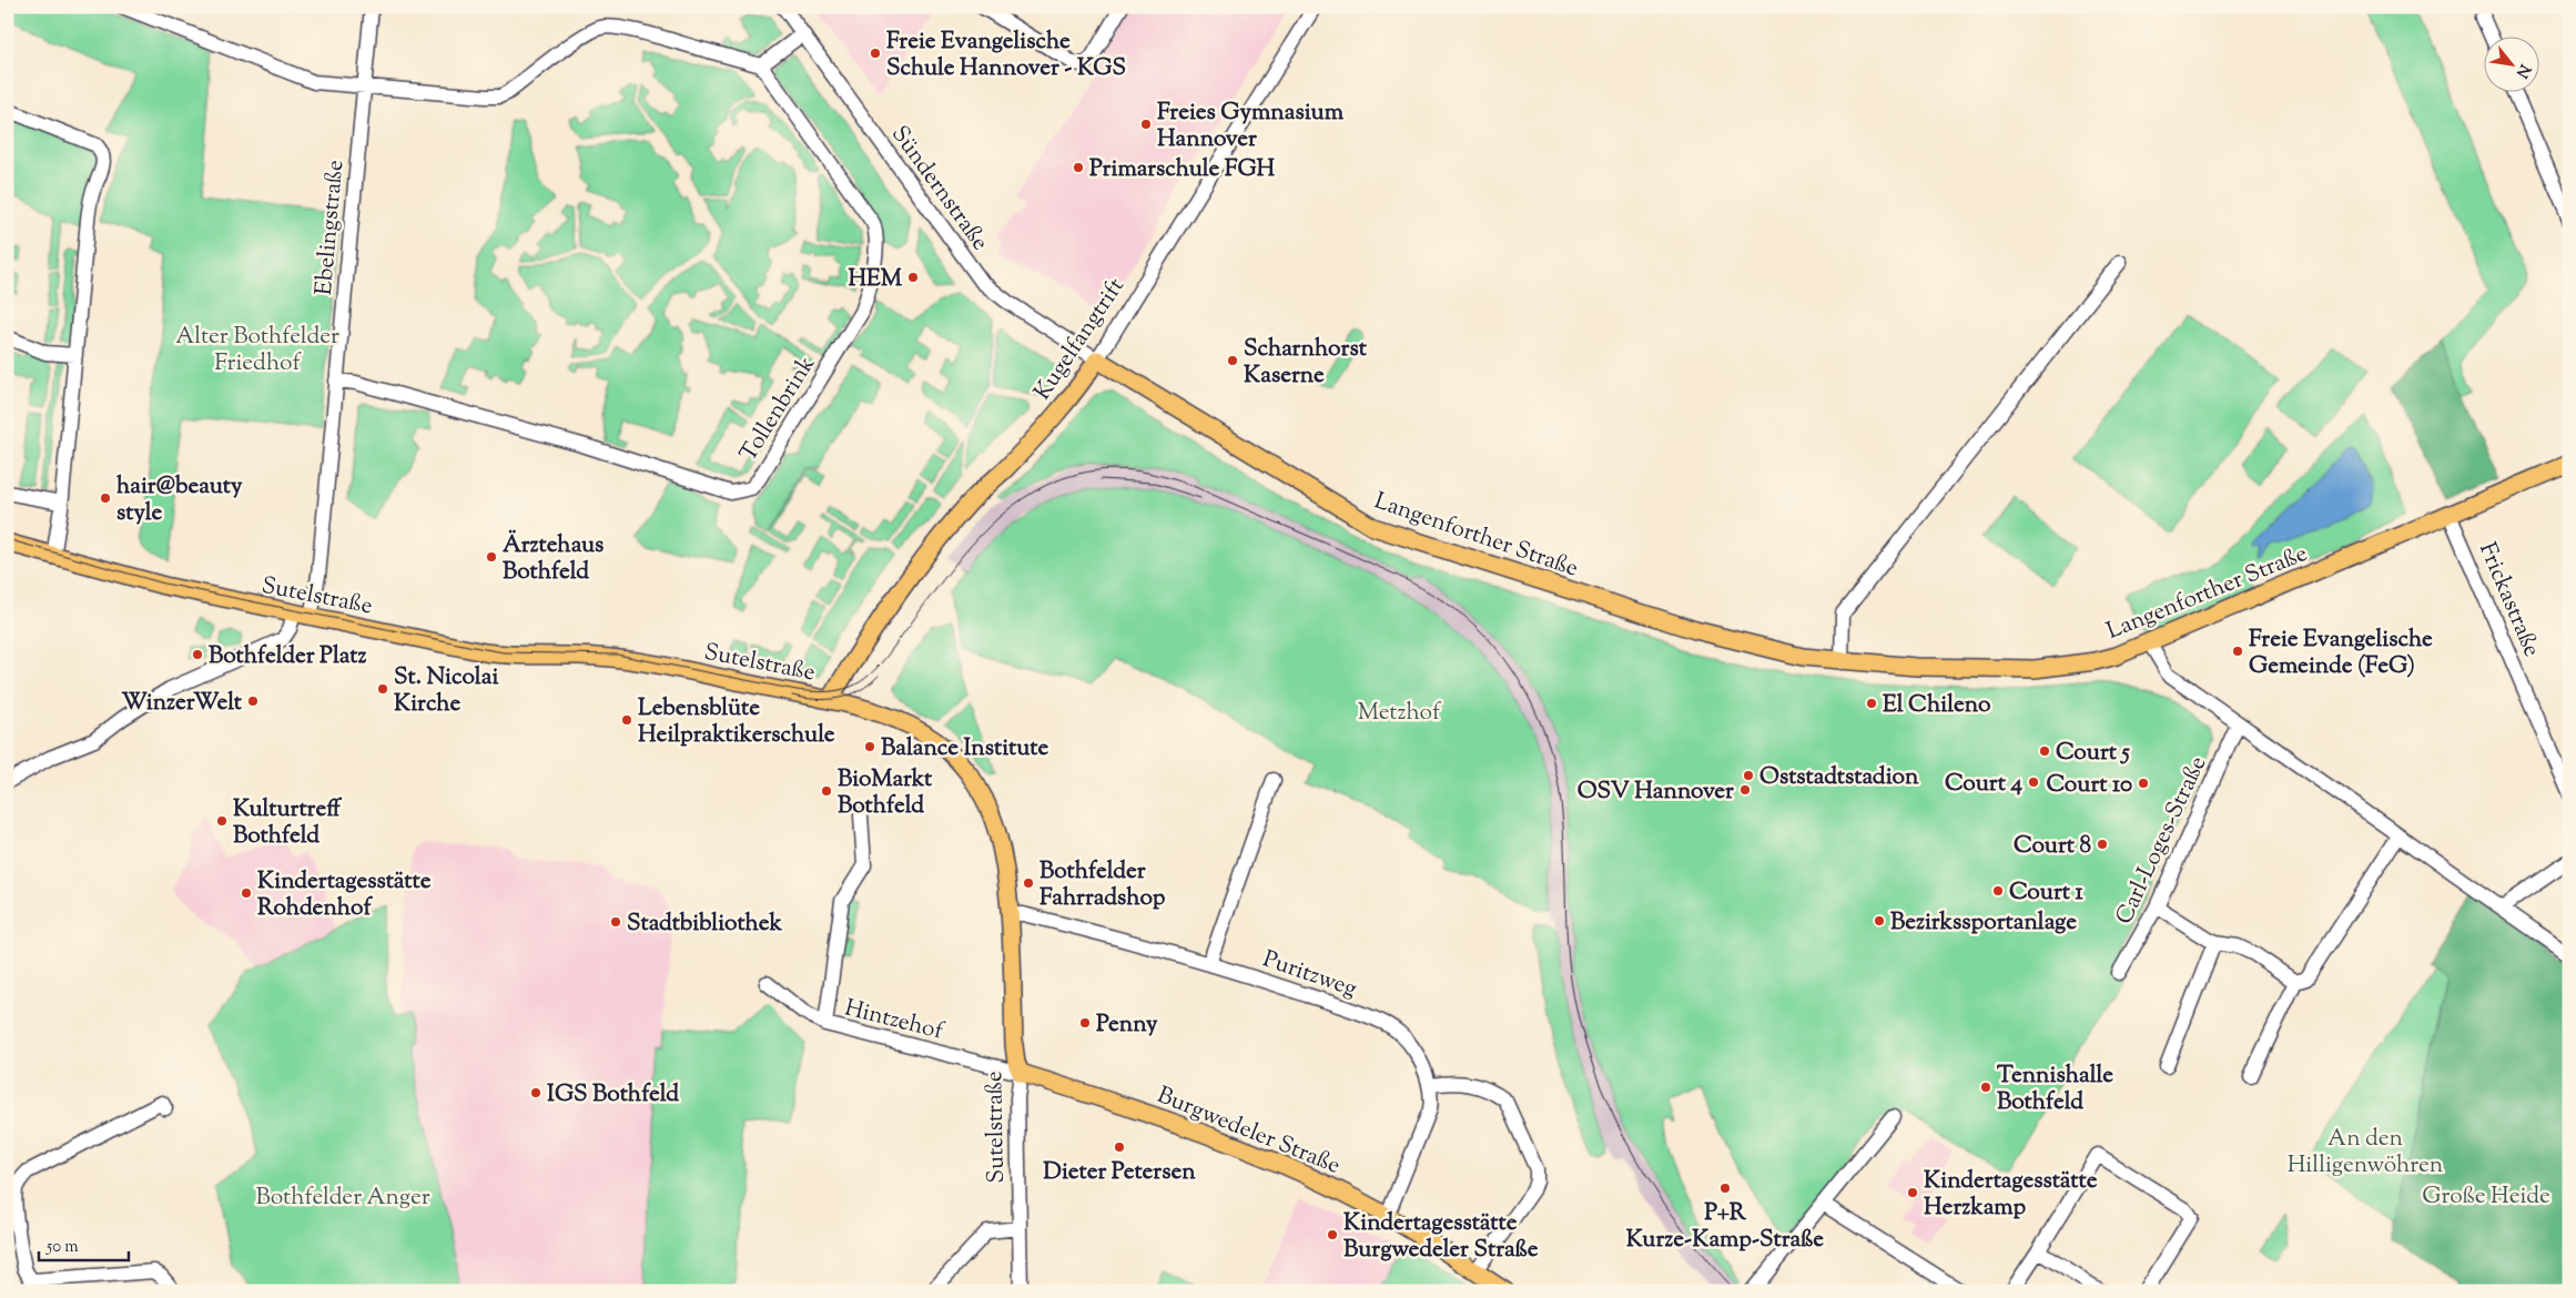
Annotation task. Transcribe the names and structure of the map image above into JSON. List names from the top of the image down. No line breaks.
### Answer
{"streets":{"main road":["Kugelfangtrift","Langenforther Straße","Sutelstraße","Burgwedeler Straße"],"street":["Sündernstraße","Ebelingstraße","Tollenbrink","Frickastraße","Carl-Loges-Straße","Puritzweg","Hintzehof"]},"crossings":[["Sündernstraße","Kugelfangtrift"],["Sündernstraße","Langenforther Straße"],["Ebelingstraße","Tollenbrink"],["Ebelingstraße","Sutelstraße"],["Kugelfangtrift","Langenforther Straße"],["Kugelfangtrift","Sutelstraße"],["Langenforther Straße","Frickastraße"],["Sutelstraße","Puritzweg"],["Sutelstraße","Hintzehof"],["Sutelstraße","Burgwedeler Straße"],["Hintzehof","Burgwedeler Straße"]],"parks":["Alter Bothfelder Friedhof","Metzhof","An den Hilligenwöhren","Große Heide","Bothfelder Anger"],"places":["Freie Evangelische Schule Hannover - KGS","Freies Gymnasium Hannover","Primarschule FGH","HEM","Scharnhorst Kaserne","hair@beauty style","Ärztehaus Bothfeld","Freie Evangelische Gemeinde (FeG)","Bothfelder Platz","St. Nicolai Kirche","WinzerWelt","El Chileno","Lebensblüte Heilpraktikerschule","Balance Institute","Court 5","Oststadtstadion","Court 4","Court 10","OSV Hannover","BioMarkt Bothfeld","Kulturtreff Bothfeld","Court 8","Bothfelder Fahrradshop","Court 1","Kindertagesstätte Rohdenhof","Bezirkssportanlage","Stadtbibliothek","Penny","Tennishalle Bothfeld","IGS Bothfeld","Dieter Petersen","P+R Kurze-Kamp-Straße","Kindertagesstätte Herzkamp","Kindertagesstätte Burgwedeler Straße"],"scale_bar":"50 m","north":"bottom right"}
